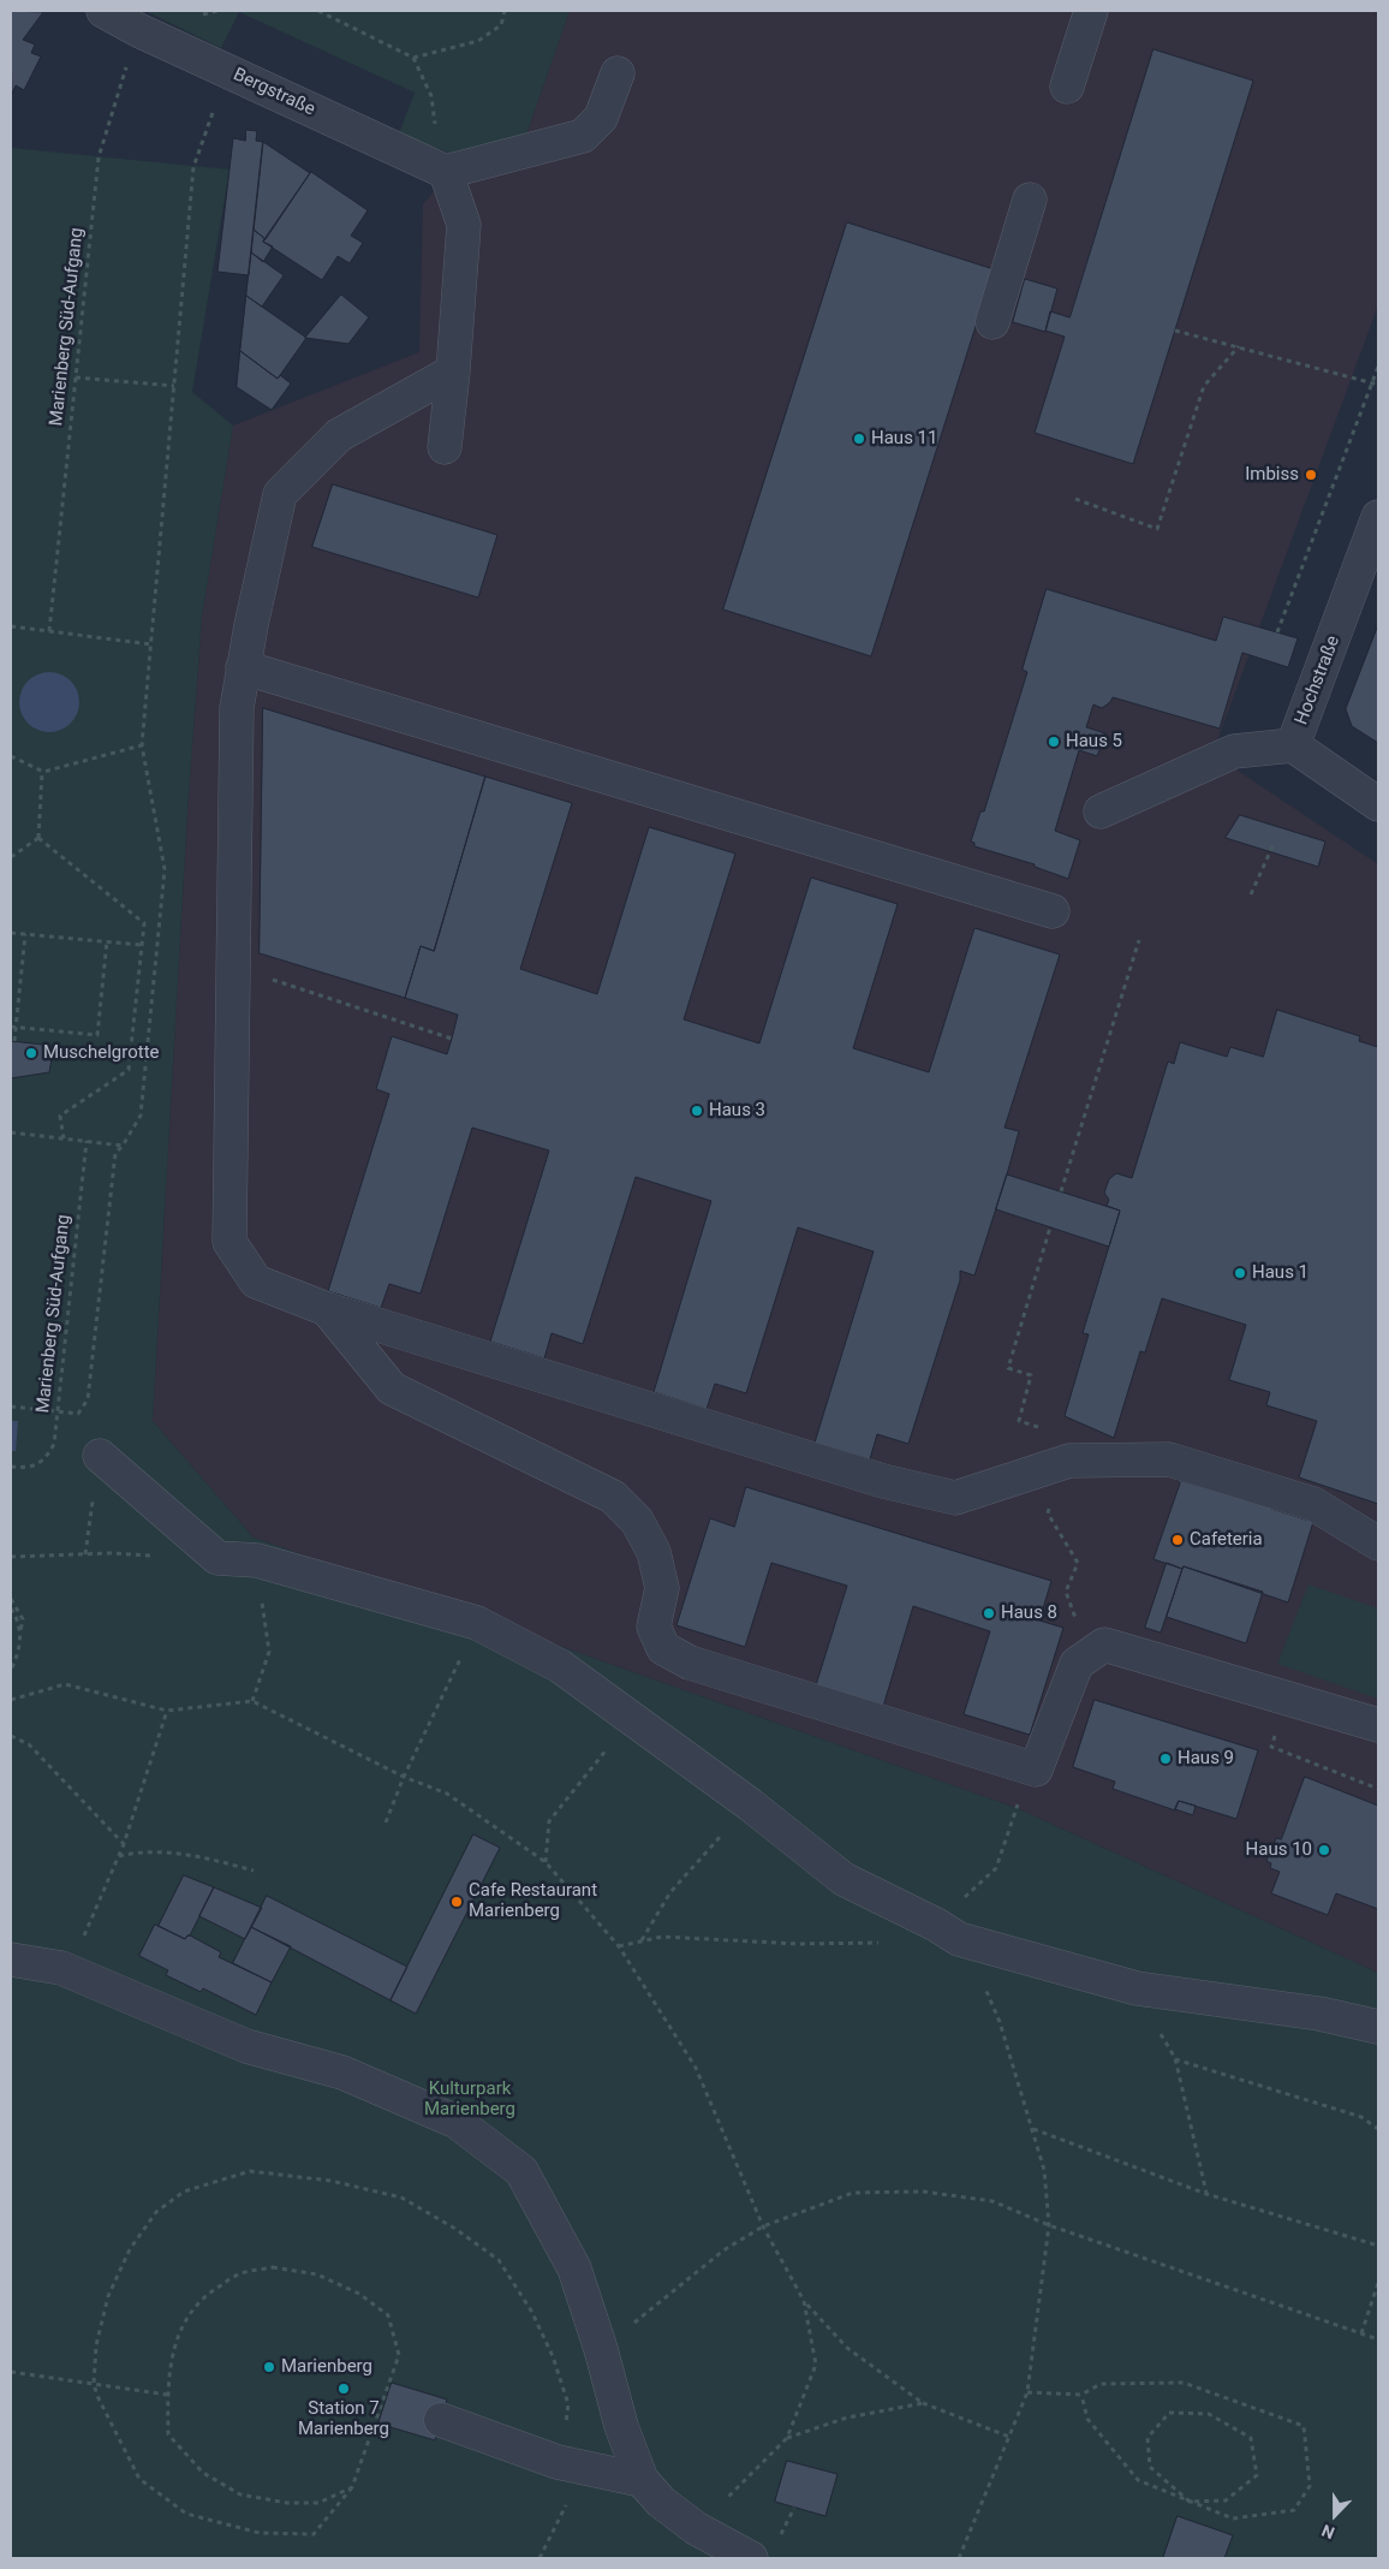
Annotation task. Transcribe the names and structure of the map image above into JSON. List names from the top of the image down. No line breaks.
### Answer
{"streets":{"street":["Bergstraße","Hochstraße"],"path":["Marienberg Süd-Aufgang"]},"crossings":[["Bergstraße","Marienberg Süd-Aufgang"]],"parks":["Kulturpark Marienberg"],"places":["Haus 11","Imbiss","Haus 5","Muschelgrotte","Haus 3","Haus 1","Cafeteria","Haus 8","Haus 9","Haus 10","Cafe Restaurant Marienberg","Marienberg","Station 7 Marienberg"],"north":"bottom"}
